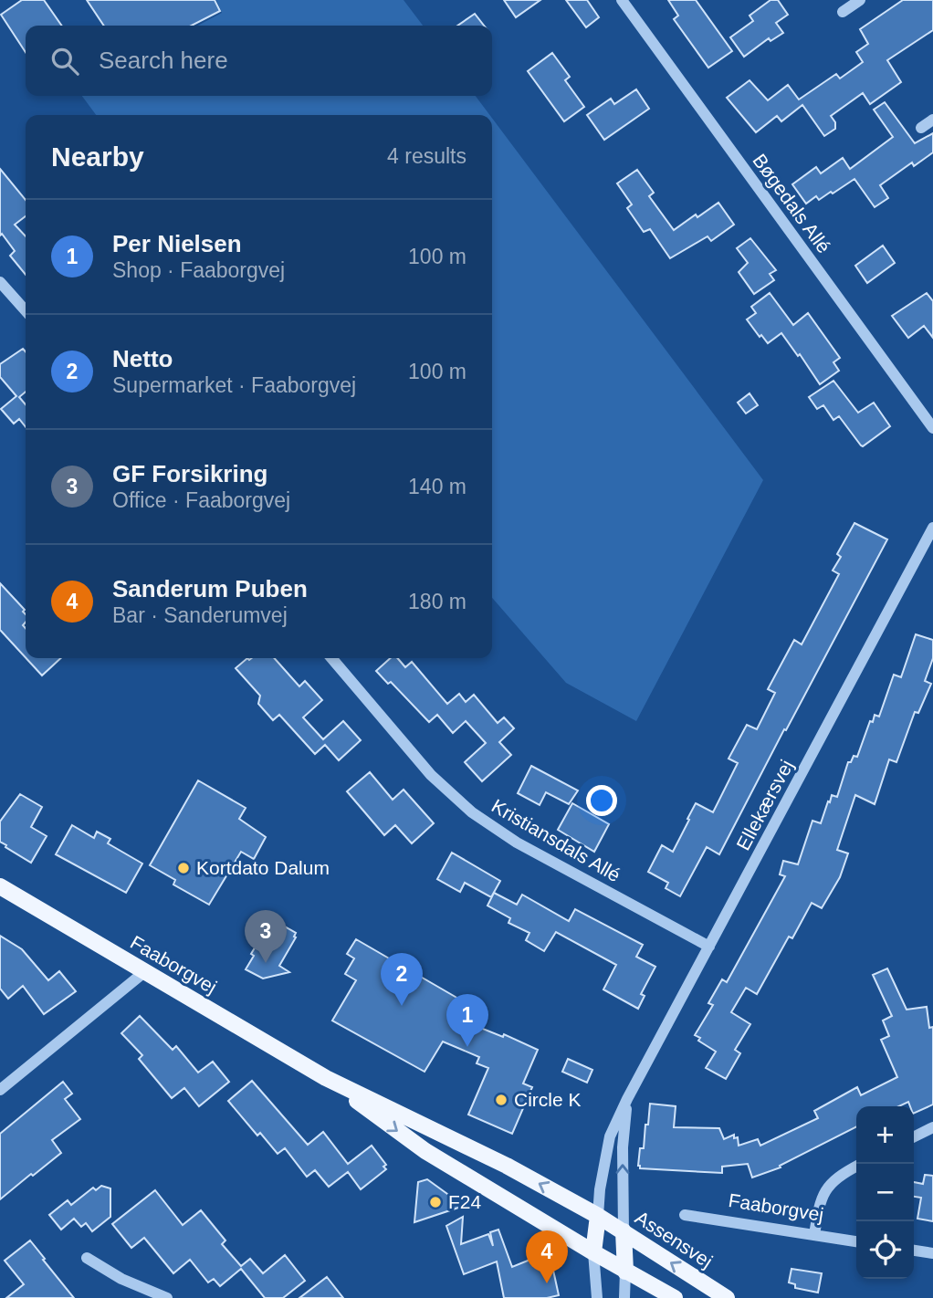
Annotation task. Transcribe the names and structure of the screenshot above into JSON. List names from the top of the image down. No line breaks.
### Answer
{"streets":{"main road":["Faaborgvej","Assensvej"],"street":["Bøgedals Allé","Ellekærsvej","Kristiansdals Allé"]},"crossings":[["Ellekærsvej","Kristiansdals Allé"],["Ellekærsvej","Faaborgvej"],["Ellekærsvej","Assensvej"],["Faaborgvej","Assensvej"]],"places":["Kortdato Dalum","Circle K","F24"],"page":{"search":"Search here","heading":["Nearby","4 results"],"list":[{"mark":"1","name":"Per Nielsen","note":"Shop · Faaborgvej","value":"100 m"},{"mark":"2","name":"Netto","note":"Supermarket · Faaborgvej","value":"100 m"},{"mark":"3","name":"GF Forsikring","note":"Office · Faaborgvej","value":"140 m"},{"mark":"4","name":"Sanderum Puben","note":"Bar · Sanderumvej","value":"180 m"}],"pins":["3","2","1","4"],"map_buttons":["+","−"]}}
